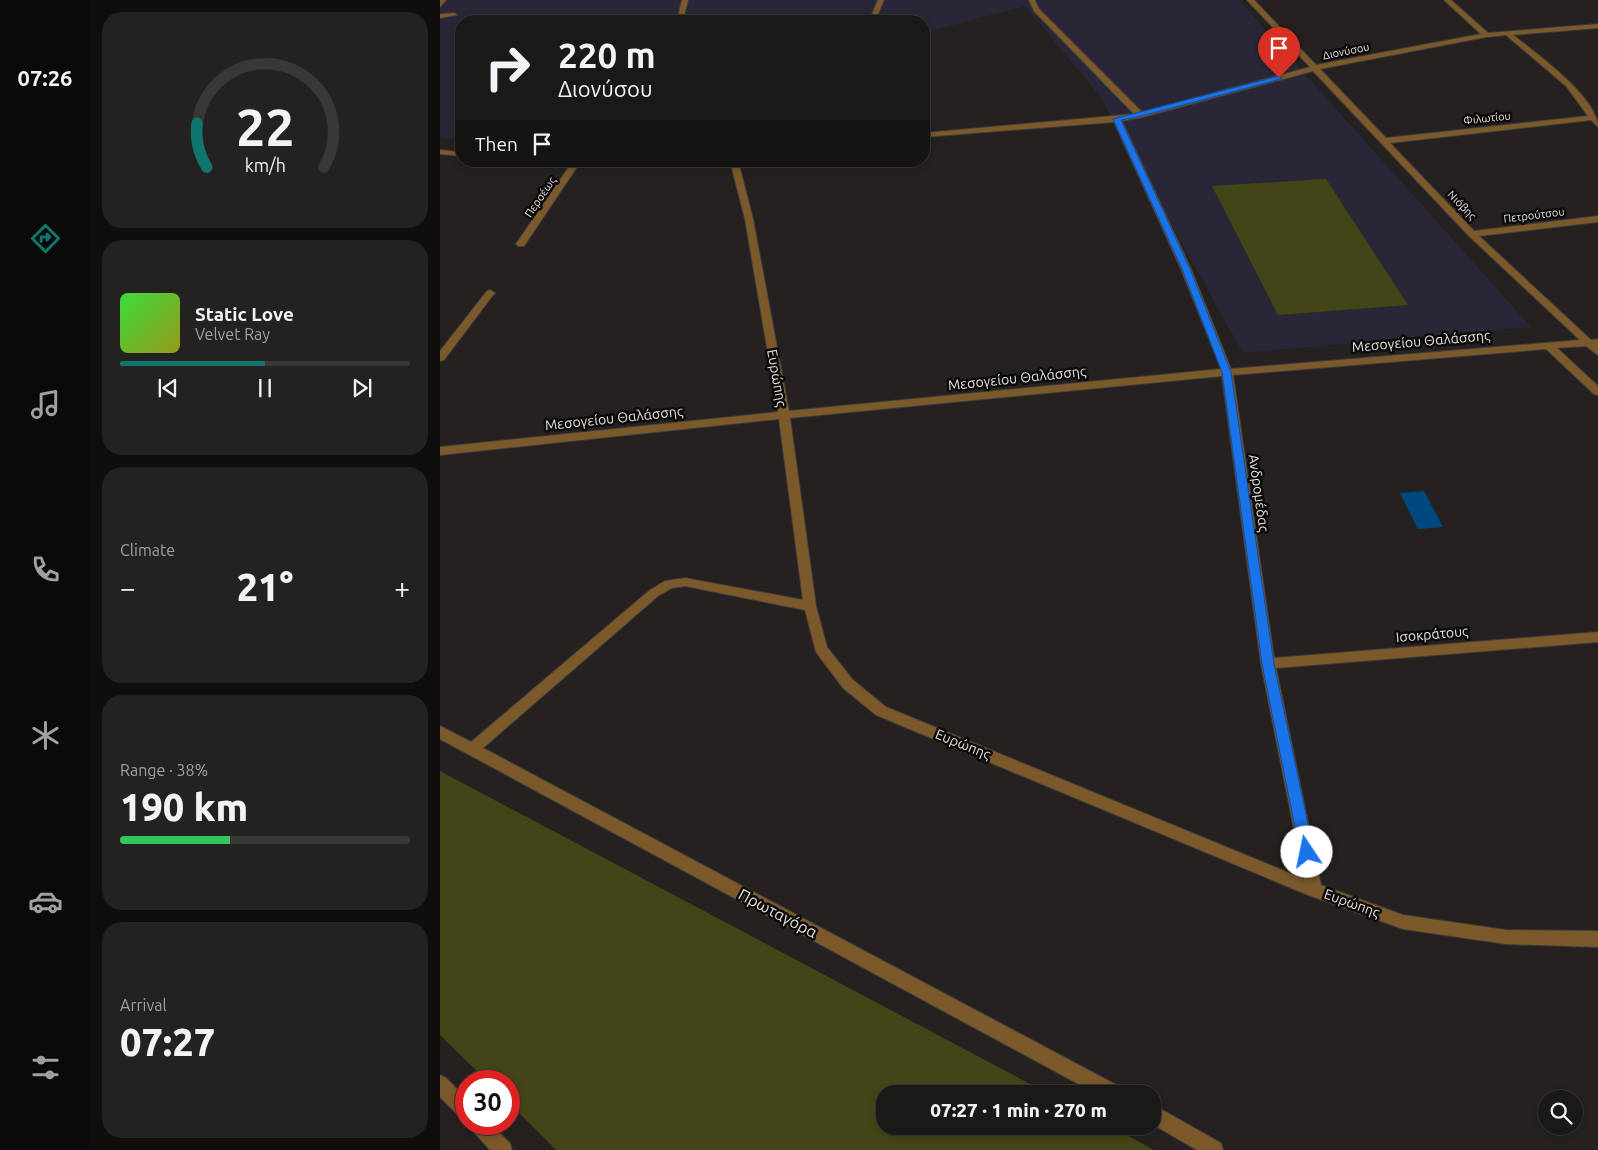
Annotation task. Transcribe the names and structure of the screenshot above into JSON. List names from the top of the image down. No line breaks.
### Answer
{"streets":{"street":["Διονύσου","Φιλωτίου","Περσέως","Νιόβης","Πετρούτσου","Μεσογείου Θαλάσσης","Ευρώπης","Ανδρομέδας","Ισοκράτους","Πρωταγόρα"]},"crossings":[["Διονύσου","Νιόβης"],["Διονύσου","Ανδρομέδας"],["Φιλωτίου","Νιόβης"],["Νιόβης","Πετρούτσου"],["Νιόβης","Μεσογείου Θαλάσσης"],["Μεσογείου Θαλάσσης","Ευρώπης"],["Μεσογείου Θαλάσσης","Ανδρομέδας"],["Ευρώπης","Ανδρομέδας"],["Ανδρομέδας","Ισοκράτους"]],"page":{"tabs":"07:26","turn":["220 m","Διονύσου"],"then":"Then","song":["Static Love","Velvet Ray"],"tile":["Climate",["Range · 38%","190 km"],["Arrival","07:27"]],"heat":["−","21°","+"],"limit":"30","trip":"07:27 · 1 min · 270 m","gauge":["22","km/h"]}}
